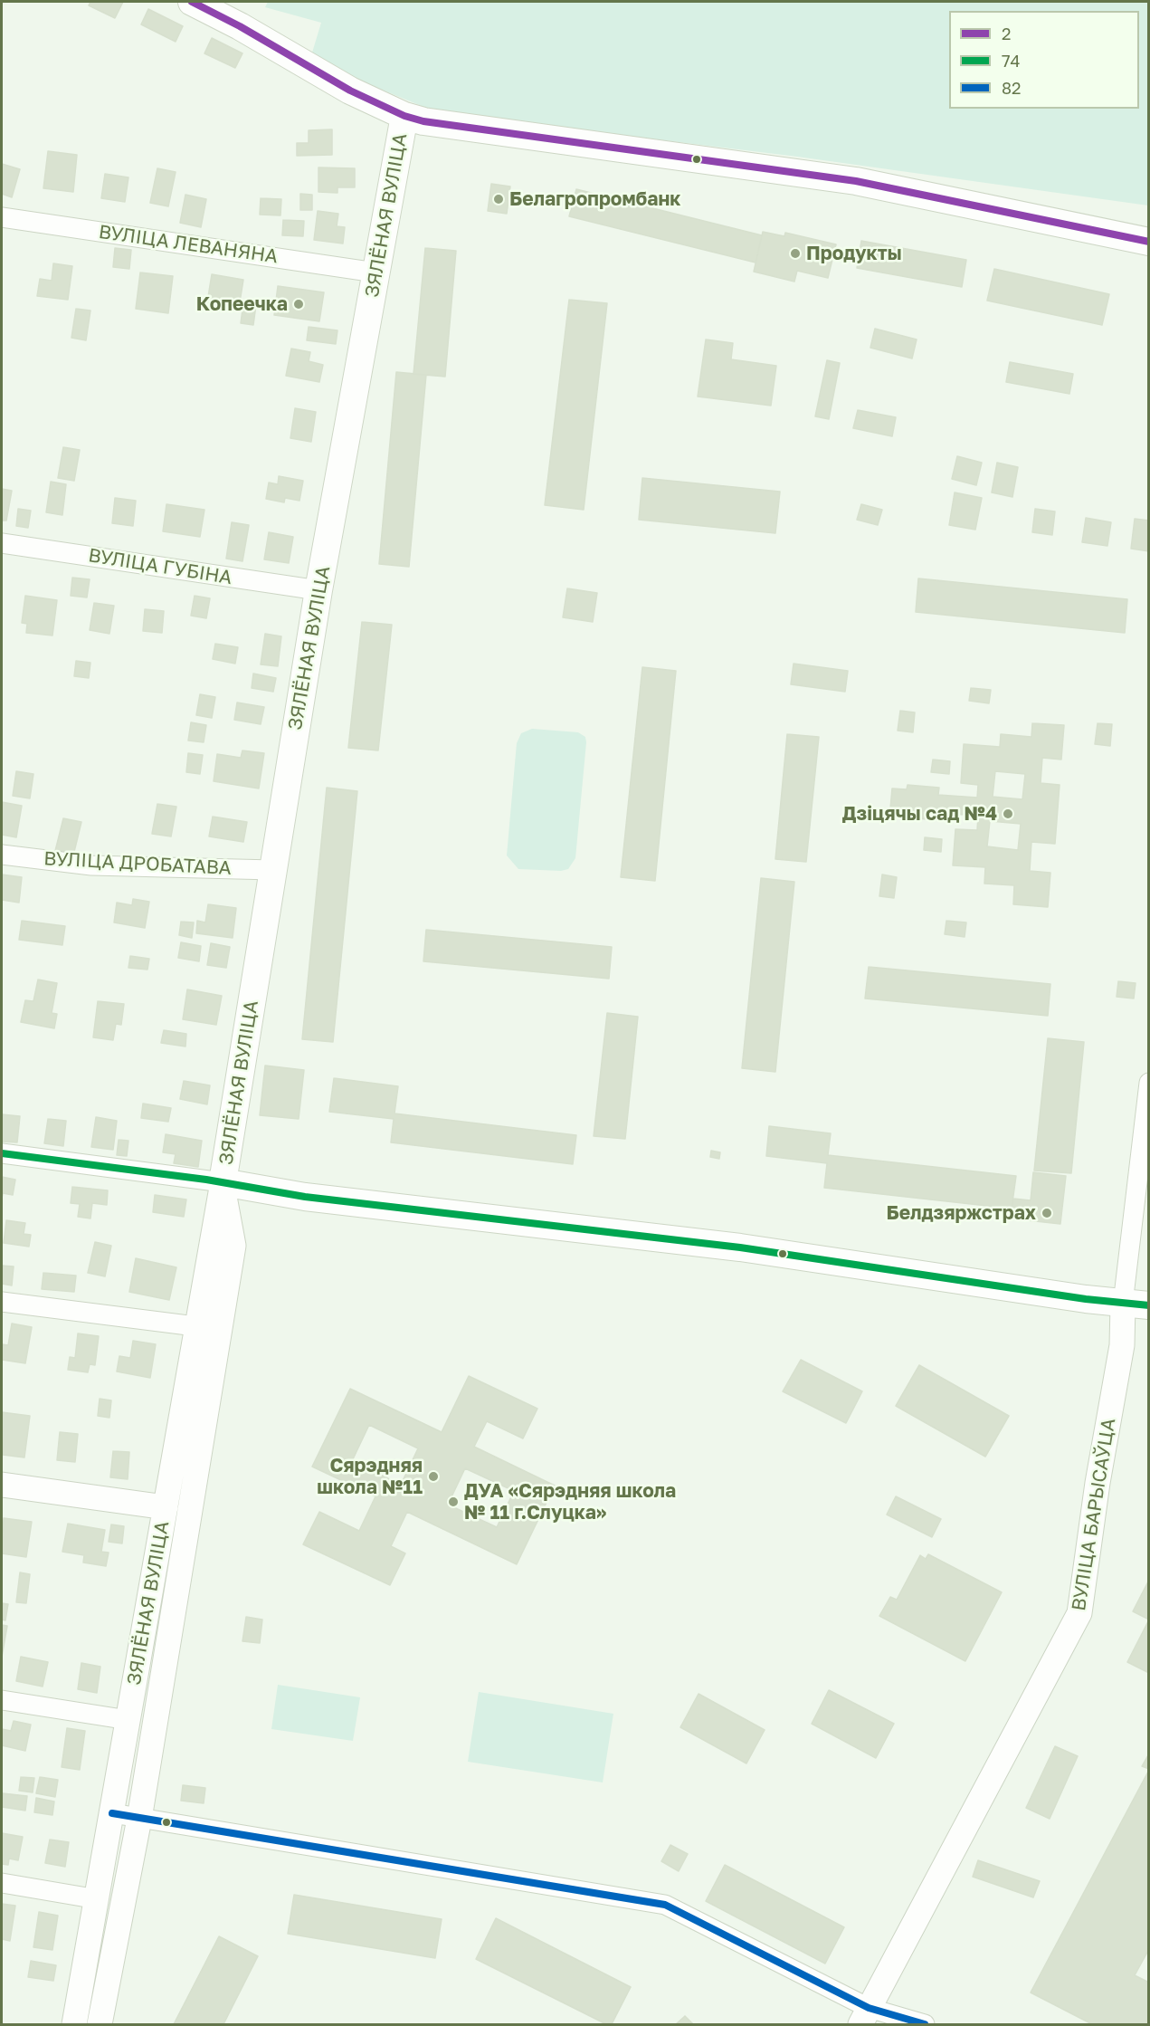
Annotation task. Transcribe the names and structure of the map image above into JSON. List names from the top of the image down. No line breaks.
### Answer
{"streets":{"main road":["ЗЯЛЁНАЯ ВУЛІЦА"],"street":["ВУЛІЦА ЛЕВАНЯНА","ВУЛІЦА ГУБІНА","ВУЛІЦА ДРОБАТАВА","ВУЛІЦА БАРЫСАЎЦА"]},"crossings":[["ЗЯЛЁНАЯ ВУЛІЦА","ВУЛІЦА ЛЕВАНЯНА"],["ЗЯЛЁНАЯ ВУЛІЦА","ВУЛІЦА ГУБІНА"],["ЗЯЛЁНАЯ ВУЛІЦА","ВУЛІЦА ДРОБАТАВА"]],"places":["Белагропромбанк","Продукты","Копеечка","Дзіцячы сад №4","Белдзяржстрах","Сярэдняя школа №11","ДУА «Сярэдняя школа № 11 г.Слуцка»"],"lines":["transit line 2","transit line 74","transit line 82"],"legend":["2","74","82"]}
